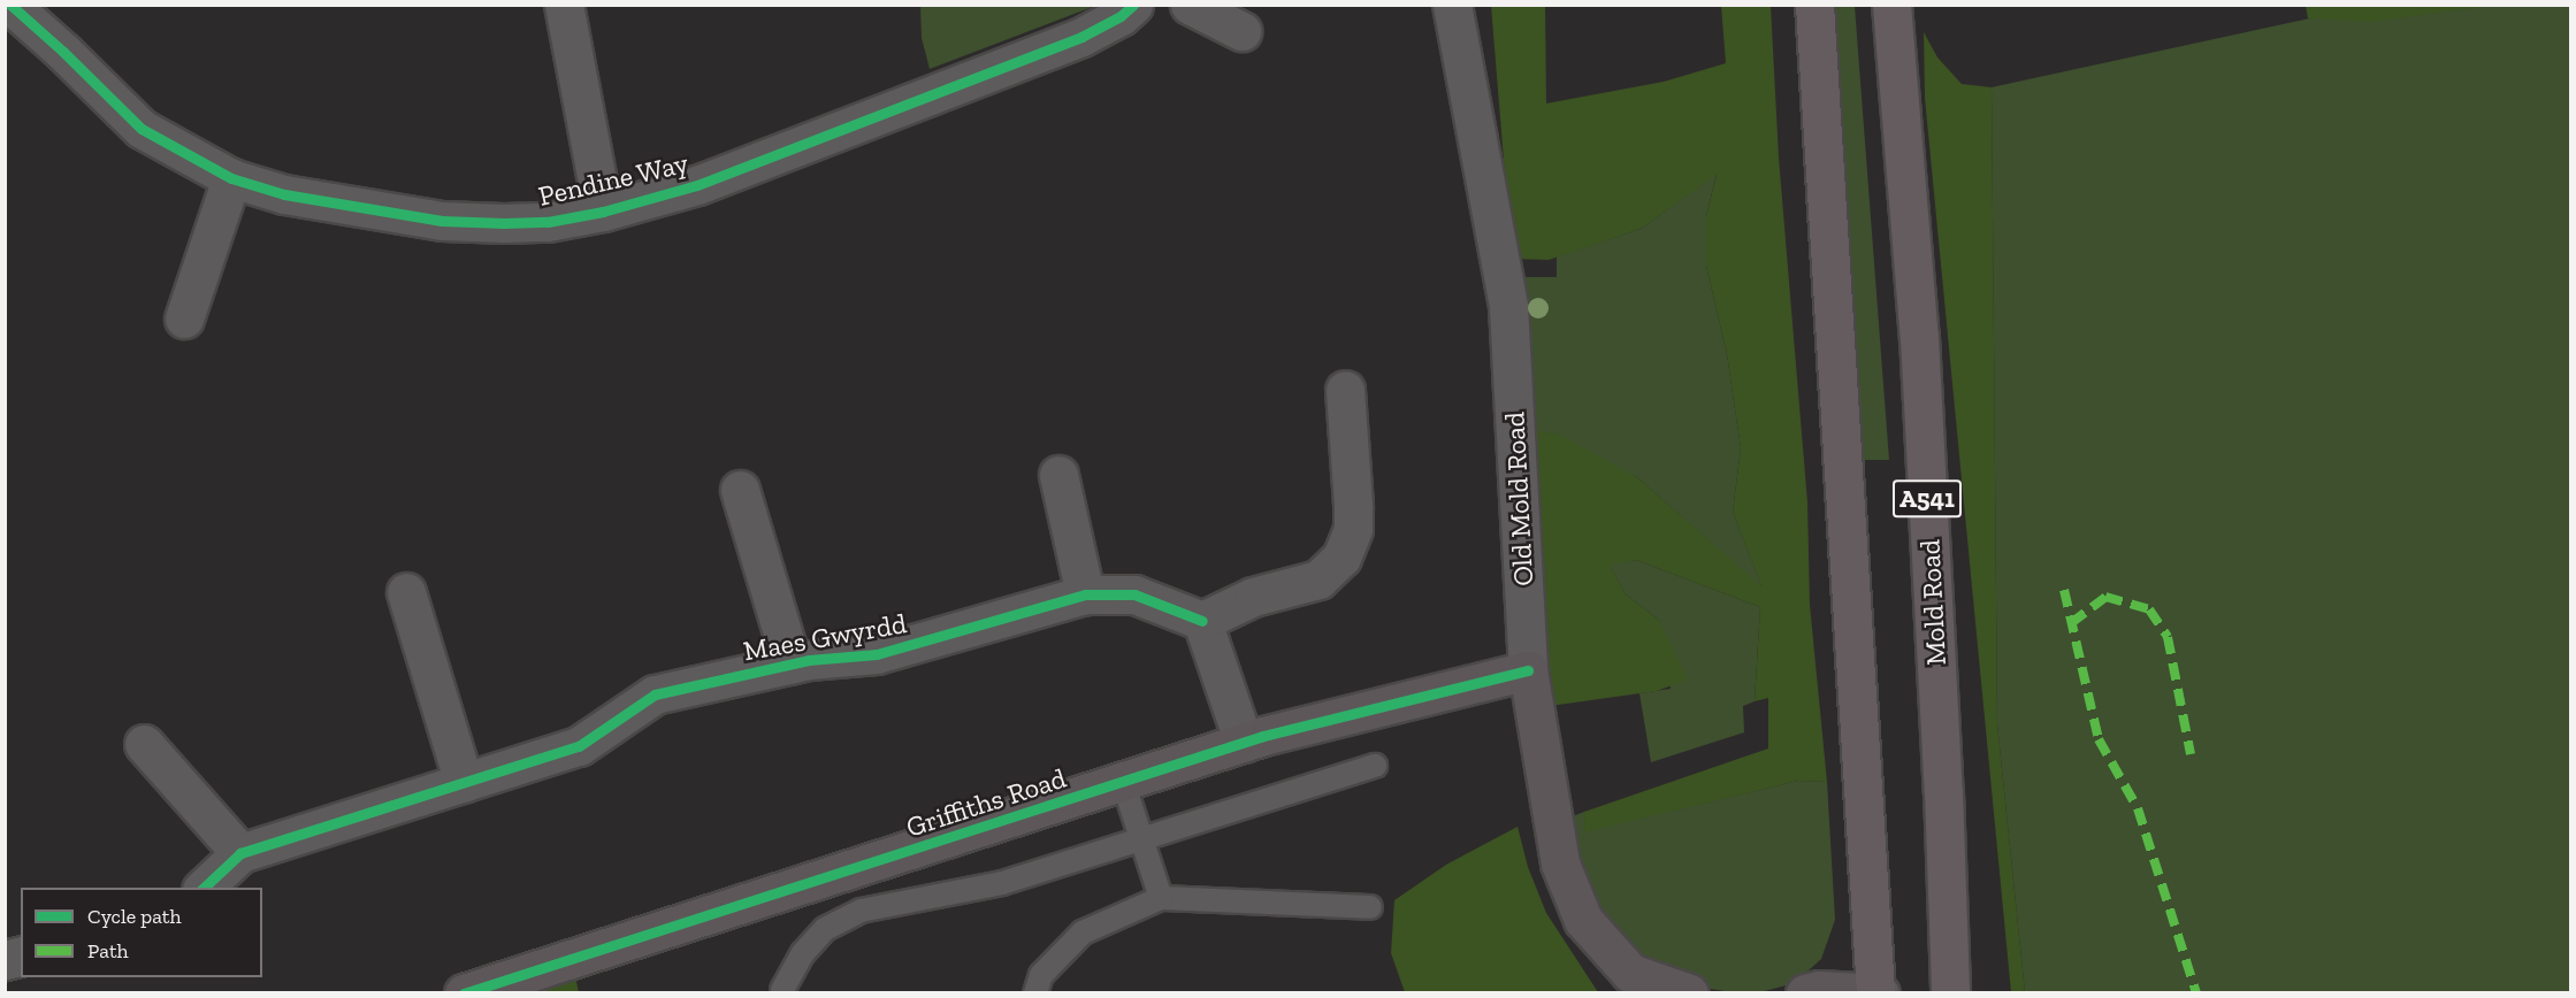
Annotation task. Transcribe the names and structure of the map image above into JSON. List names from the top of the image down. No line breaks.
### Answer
{"streets":{"main road":["A541","Mold Road"],"street":["Pendine Way","Old Mold Road","Maes Gwyrdd","Griffiths Road"]},"crossings":[["Old Mold Road","Griffiths Road"]],"legend":["Cycle path","Path"]}
